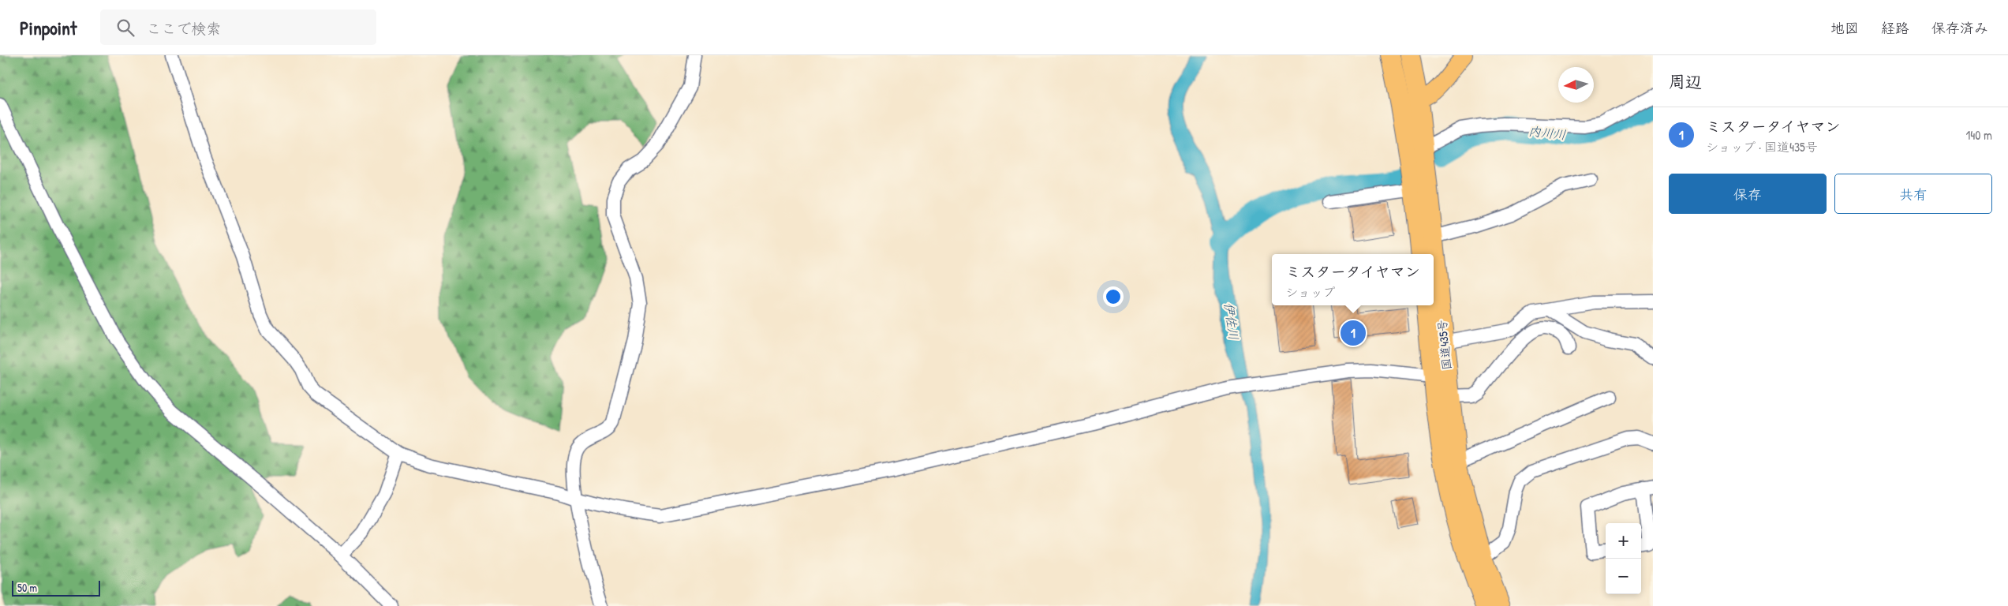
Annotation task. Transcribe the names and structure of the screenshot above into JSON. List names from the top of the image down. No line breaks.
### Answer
{"streets":{"highway":["国道435号"]},"water":["内川川","伊佐川"],"scale_bar":"50 m","north":"left","page":{"header":"Pinpoint","search":"ここで検索","nav":["地図","経路","保存済み"],"heading":"周辺","list":[{"mark":"1","name":"ミスタータイヤマン","note":"ショップ · 国道435号","value":"140 m"}],"buttons":["保存","共有"],"popup":["ミスタータイヤマン","ショップ"],"pins":"1","map_buttons":["+","−"],"scale":"50 m"}}
